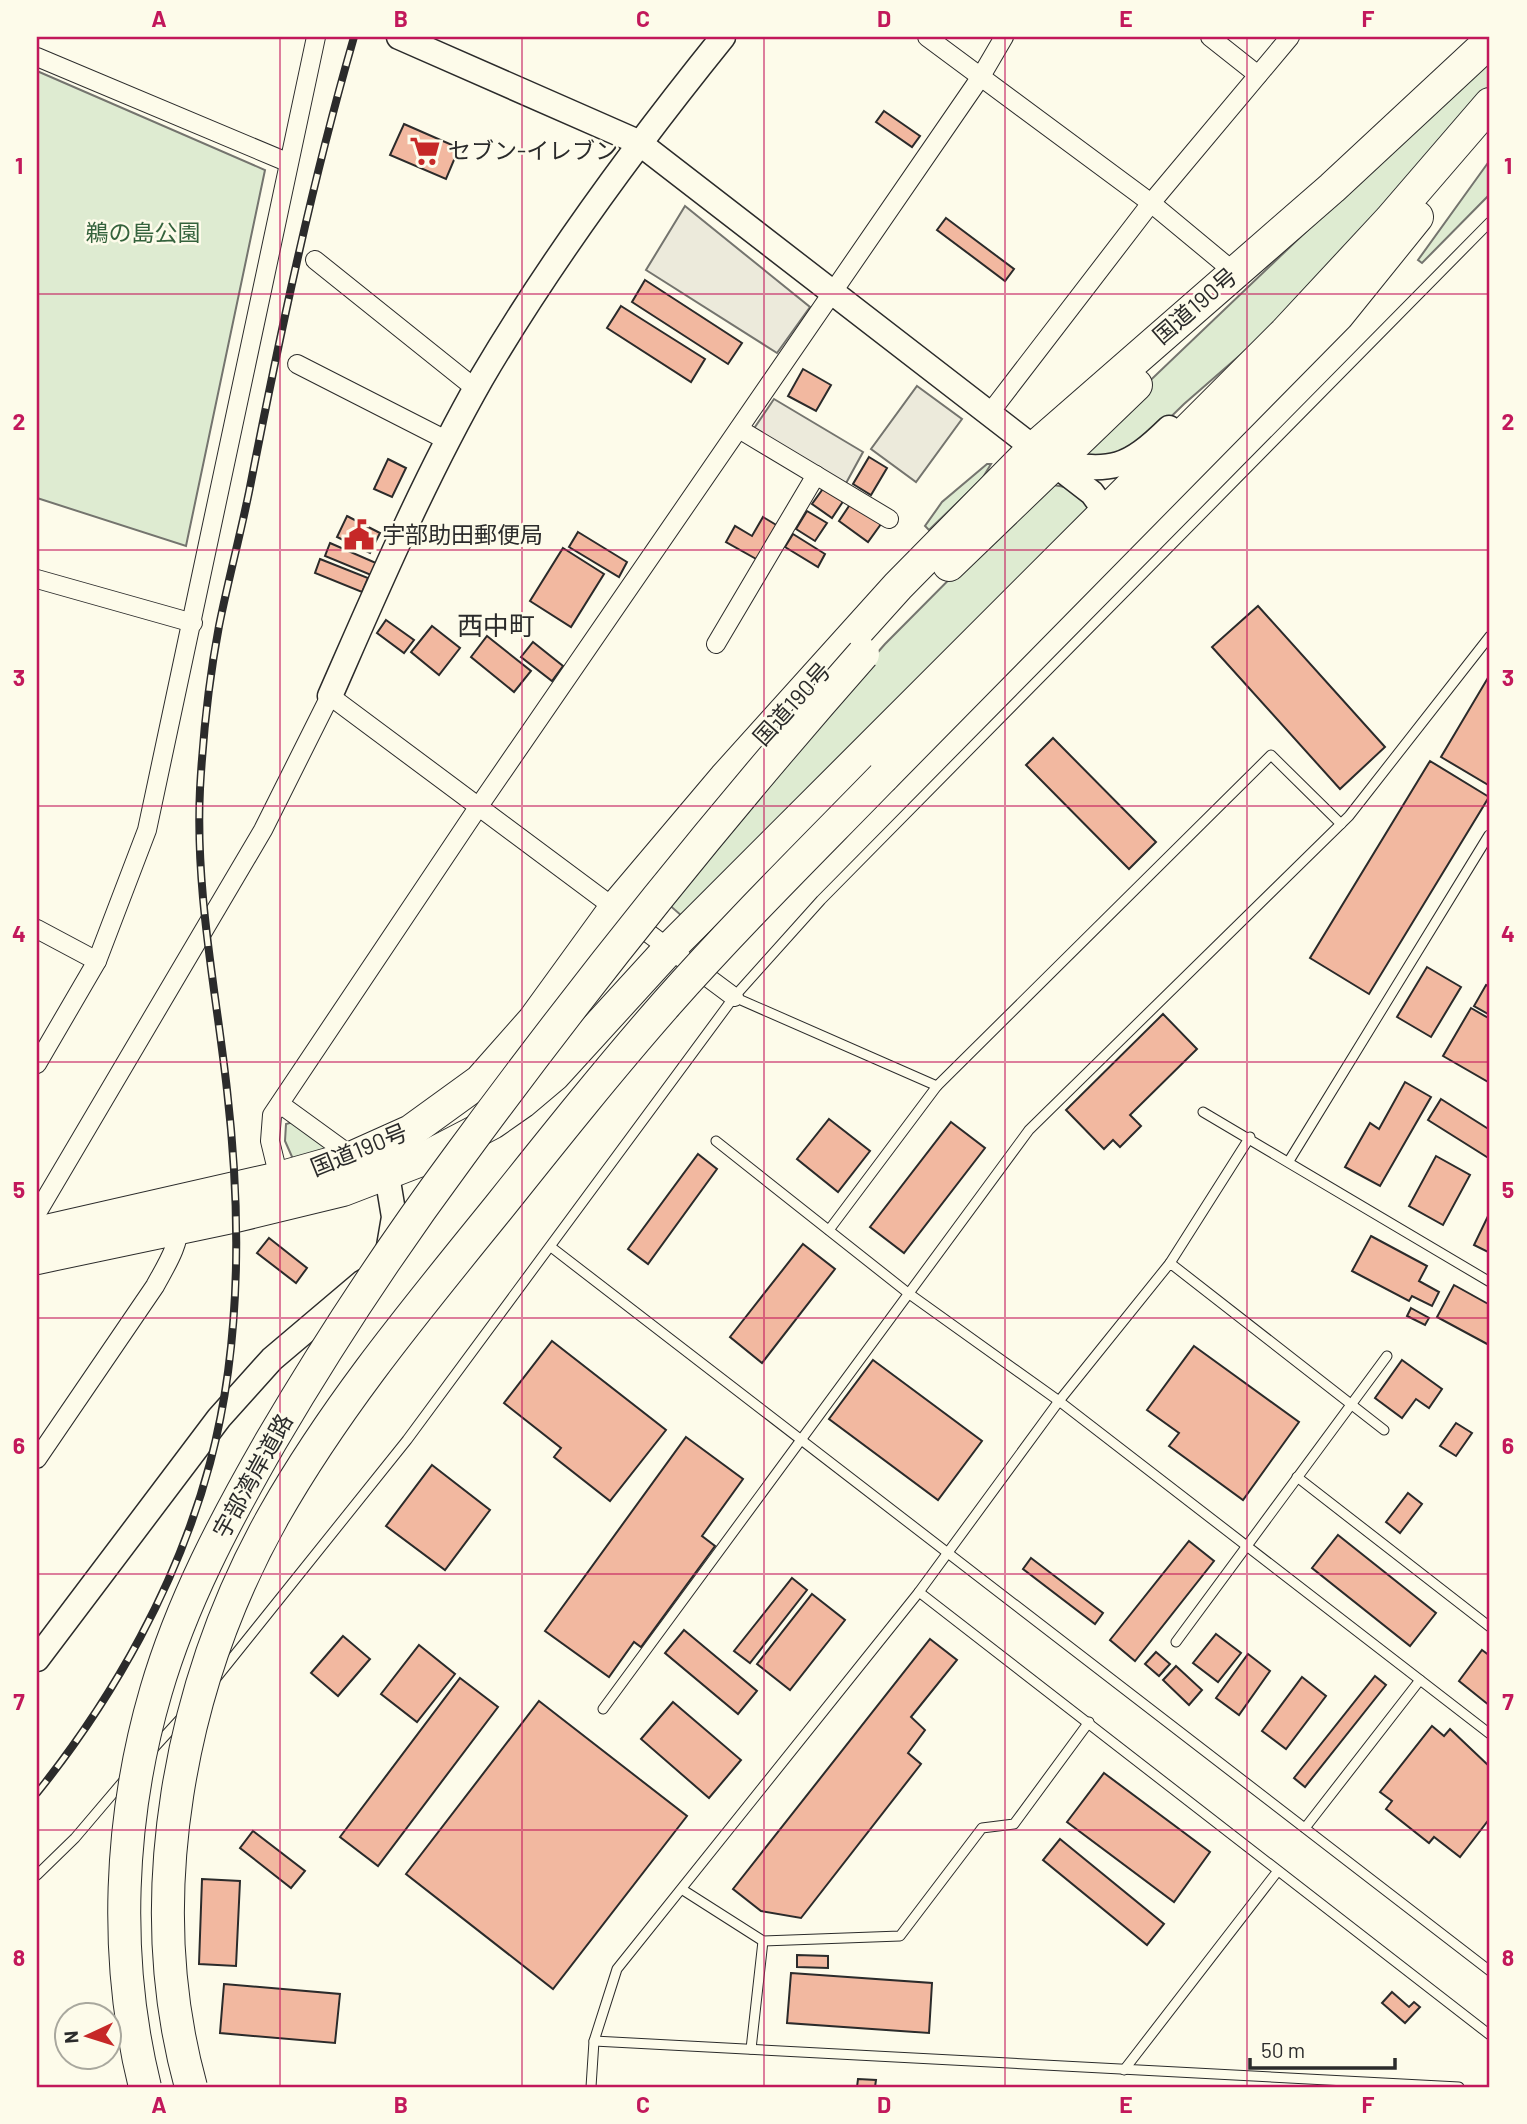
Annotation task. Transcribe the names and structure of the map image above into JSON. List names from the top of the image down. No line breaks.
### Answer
{"streets":{"highway":["国道190号","宇部湾岸道路"]},"crossings":[["国道190号","宇部湾岸道路"]],"districts":["西中町"],"parks":["鵜の島公園"],"places":{"supermarket":["セブン-イレブン"],"public building":["宇部助田郵便局"]},"scale_bar":"50 m","north":"left","grid":{"columns":["A","B","C","D","E","F"],"rows":["1","2","3","4","5","6","7","8"]}}
